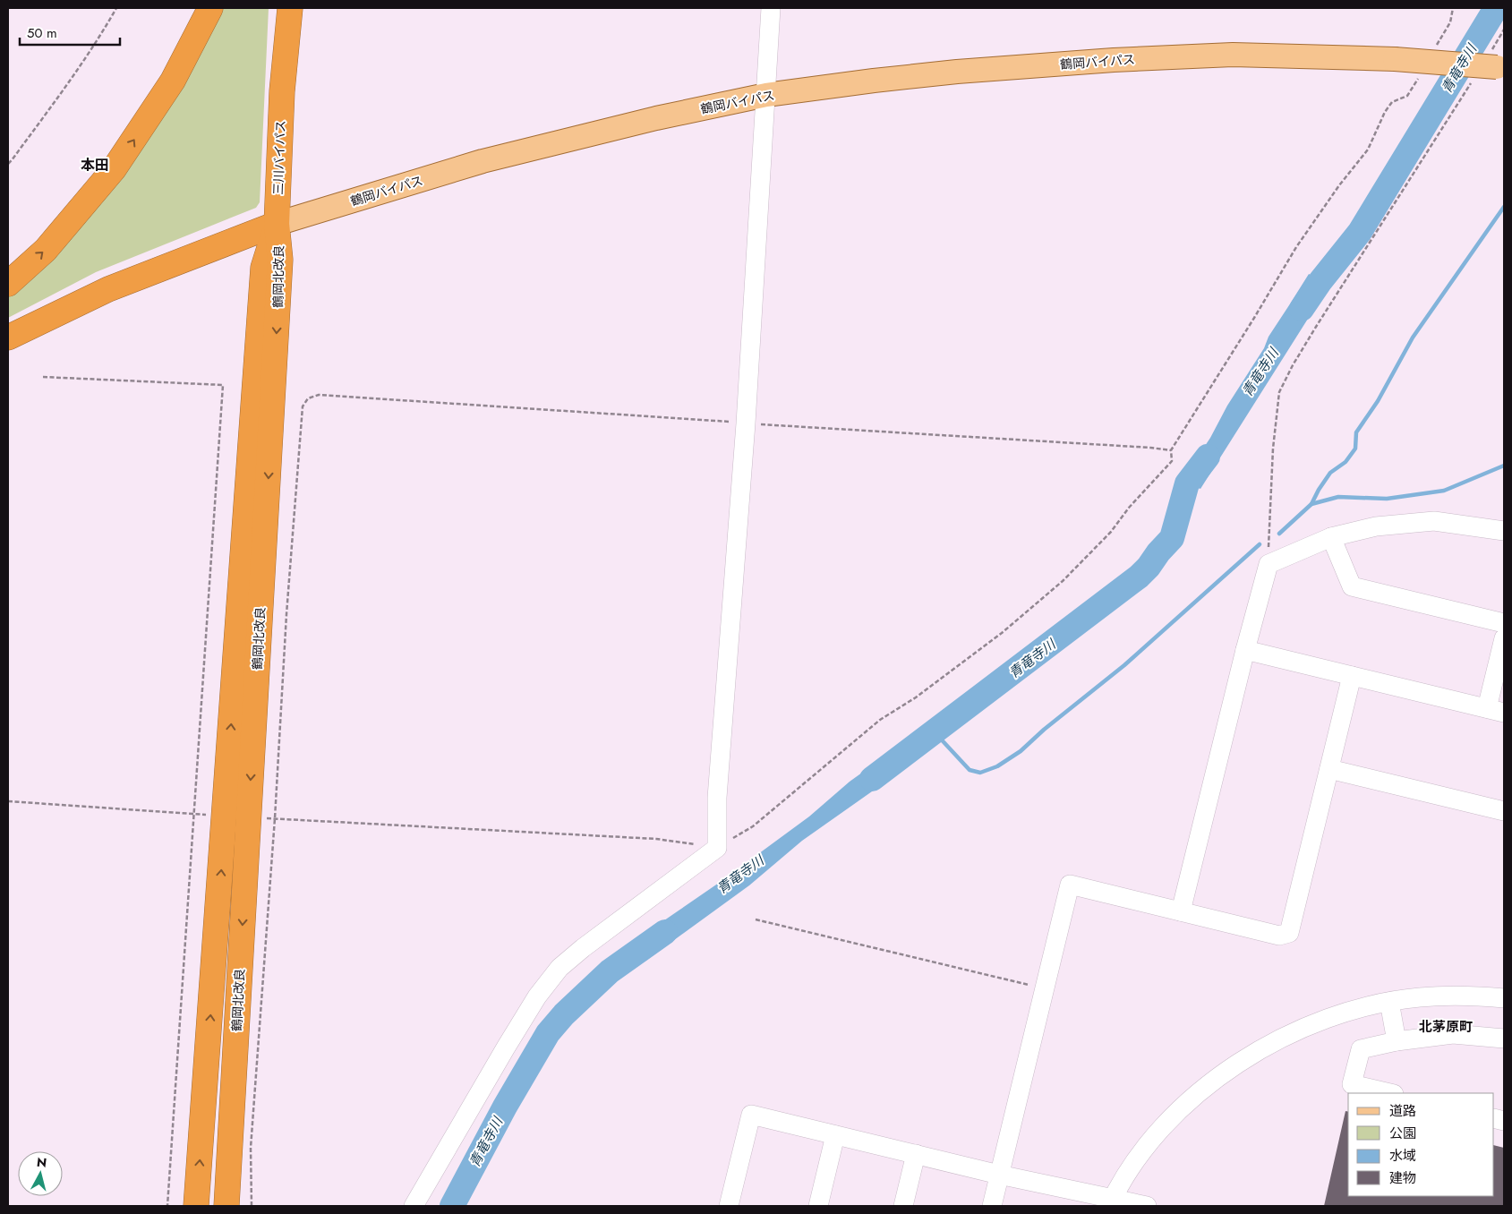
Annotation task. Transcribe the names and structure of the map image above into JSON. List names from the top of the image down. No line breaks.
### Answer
{"streets":{"highway":["鶴岡バイパス","三川バイパス","鶴岡北改良"]},"crossings":[["鶴岡バイパス","三川バイパス"],["鶴岡バイパス","鶴岡北改良"],["三川バイパス","鶴岡北改良"]],"districts":["本田","北茅原町"],"water":["青竜寺川"],"legend":["道路","公園","水域","建物"],"scale_bar":"50 m","north":"top"}
